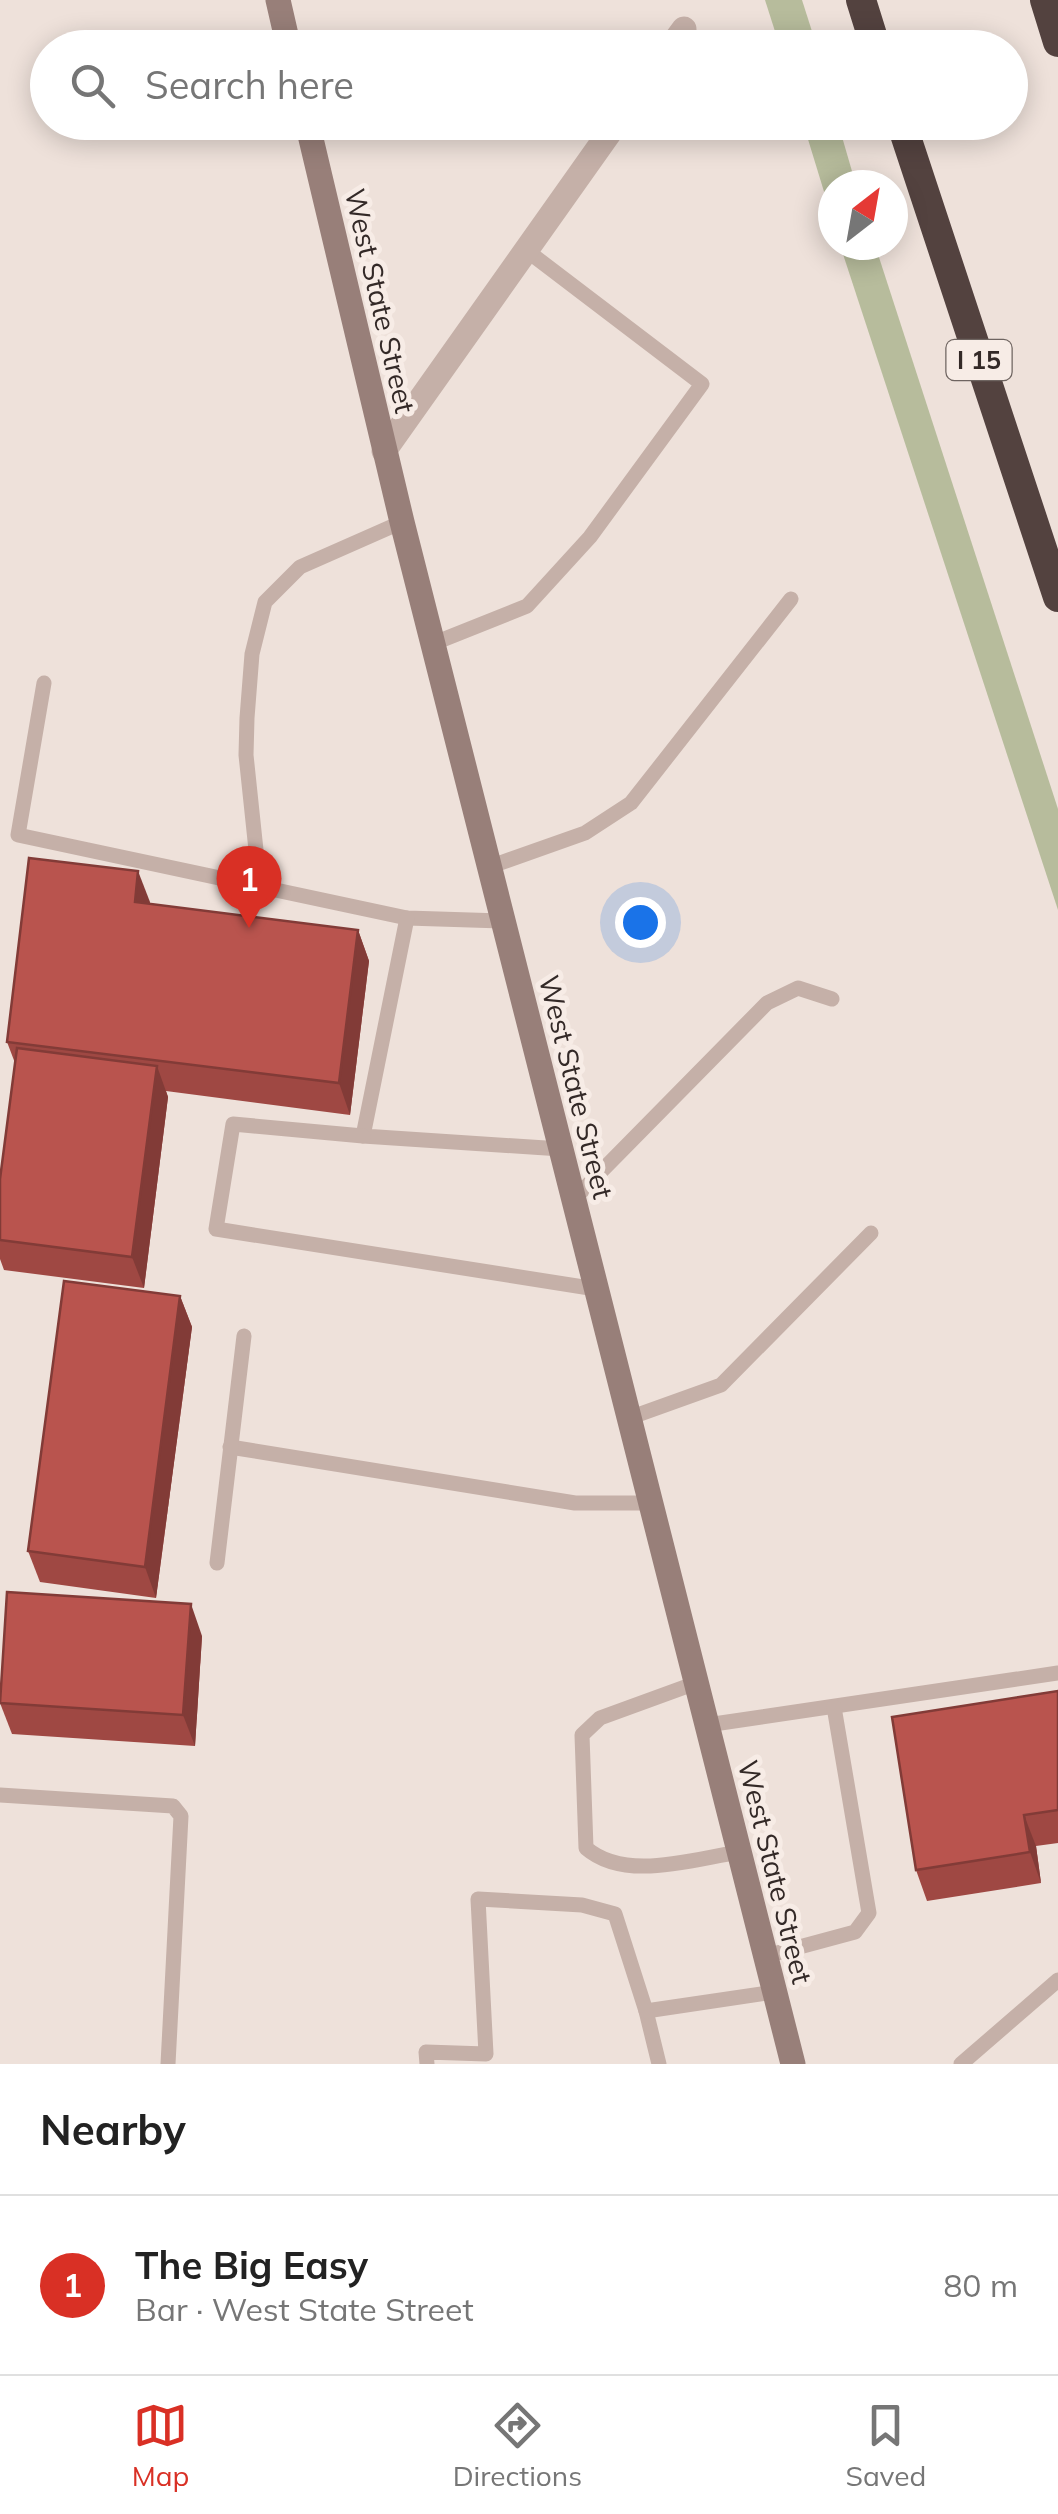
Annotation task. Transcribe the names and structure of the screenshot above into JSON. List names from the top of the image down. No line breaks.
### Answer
{"streets":{"highway":["I 15"],"main road":["West State Street"]},"north":"top right","page":{"search":"Search here","pins":"1","heading":"Nearby","list":[{"mark":"1","name":"The Big Easy","note":"Bar · West State Street","value":"80 m"}],"nav":["Map","Directions","Saved"]}}
